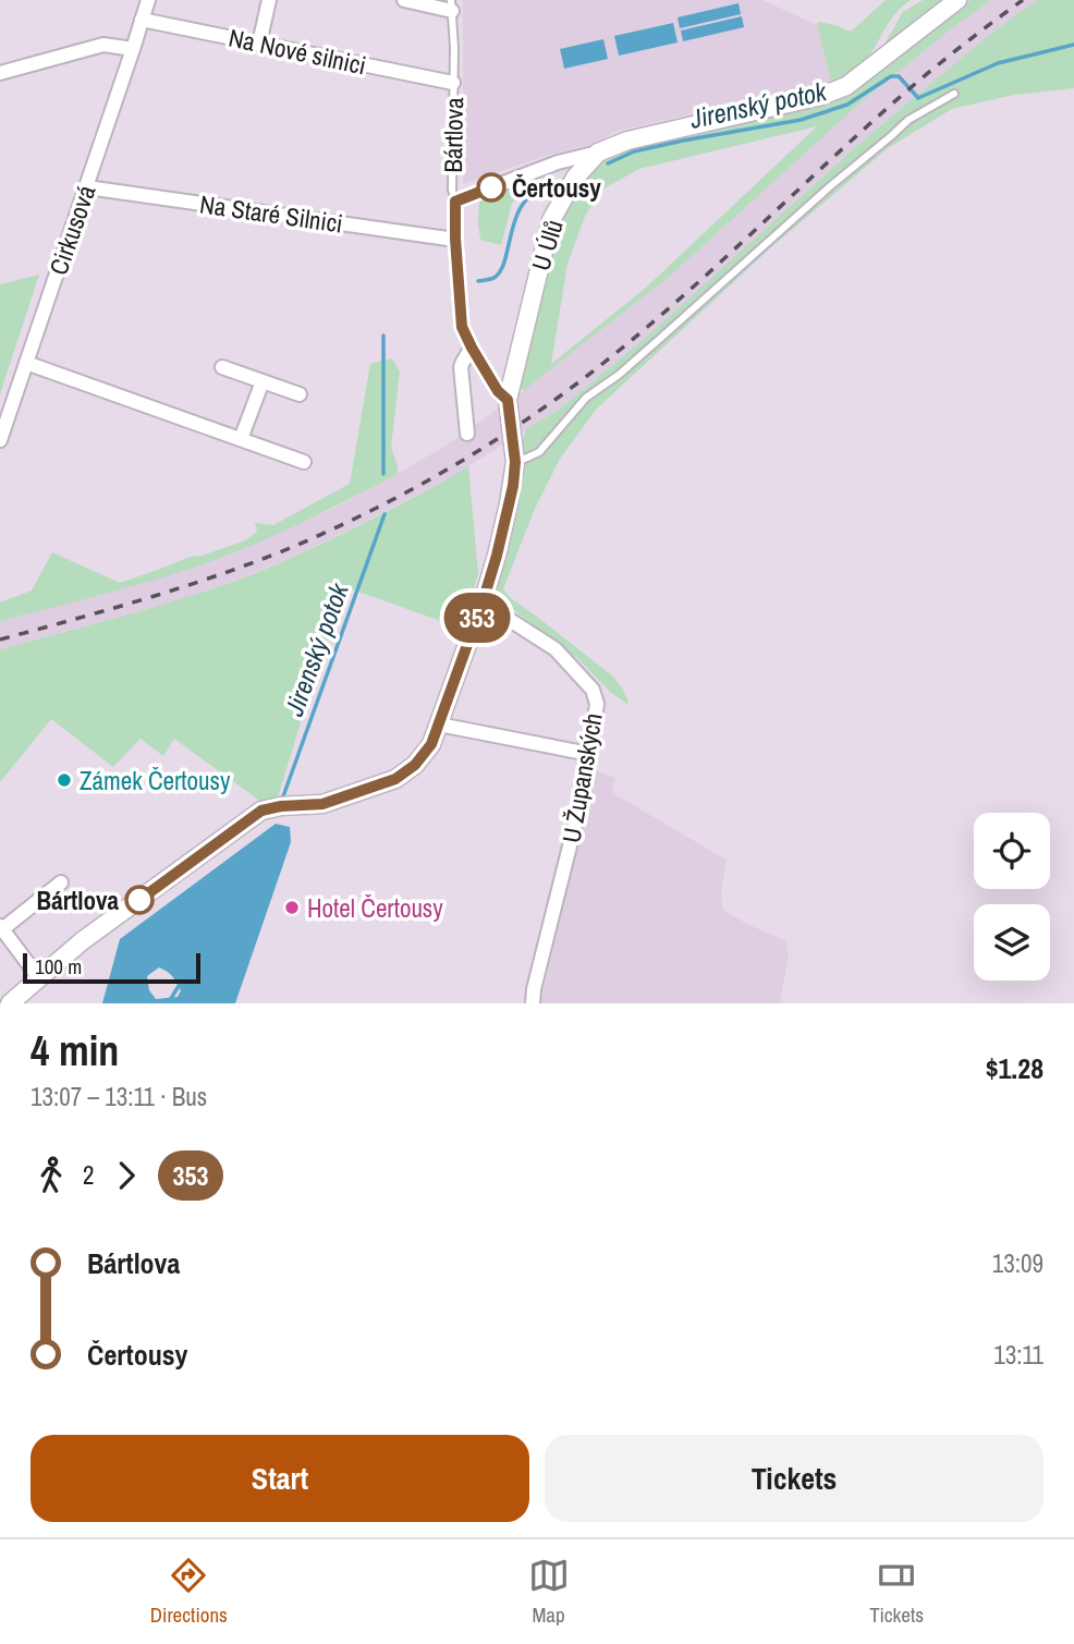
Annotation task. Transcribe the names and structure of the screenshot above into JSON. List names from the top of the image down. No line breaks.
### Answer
{"streets":{"street":["Na Nové silnici","Bártlova","Na Staré Silnici","Cirkusová","U Úlů","U Županských"]},"crossings":[["Na Nové silnici","Bártlova"],["Na Nové silnici","Cirkusová"],["Bártlova","Na Staré Silnici"],["Bártlova","U Úlů"],["Na Staré Silnici","Cirkusová"]],"water":["Jirenský potok"],"places":["Čertousy","Zámek Čertousy","Bártlova","Hotel Čertousy"],"lines":["bus line 353"],"scale_bar":"100 m","page":{"on_map":"353","scale":"100 m","heading":["4 min","13:07 – 13:11 · Bus","$1.28"],"legs":["2","353"],"list":[{"name":"Bártlova","value":"13:09"},{"name":"Čertousy","value":"13:11"}],"buttons":["Start","Tickets"],"tabs":["Directions","Map","Tickets"]}}
